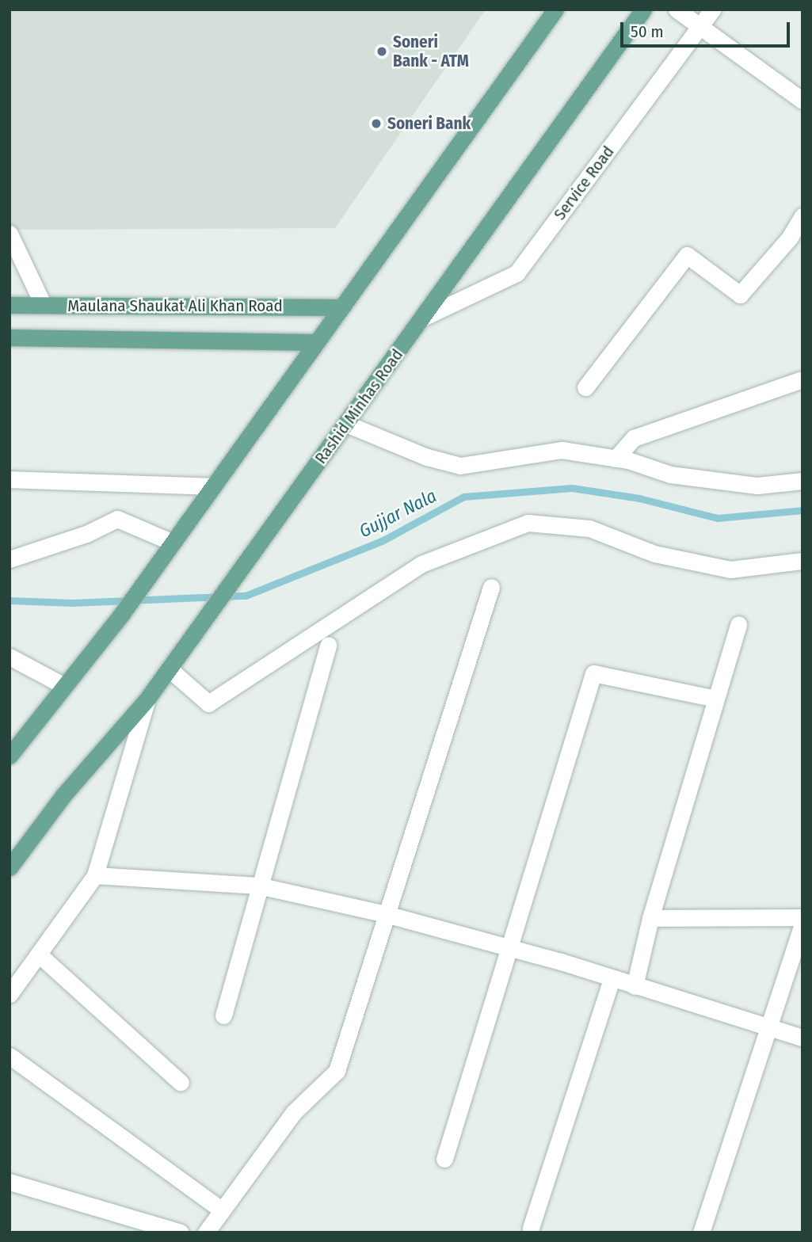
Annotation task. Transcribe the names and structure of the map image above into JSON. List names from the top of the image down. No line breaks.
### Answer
{"streets":{"main road":["Maulana Shaukat Ali Khan Road","Rashid Minhas Road"],"street":["Service Road"]},"crossings":[["Service Road","Rashid Minhas Road"]],"water":["Gujjar Nala"],"places":["Soneri Bank - ATM","Soneri Bank"],"scale_bar":"50 m"}
